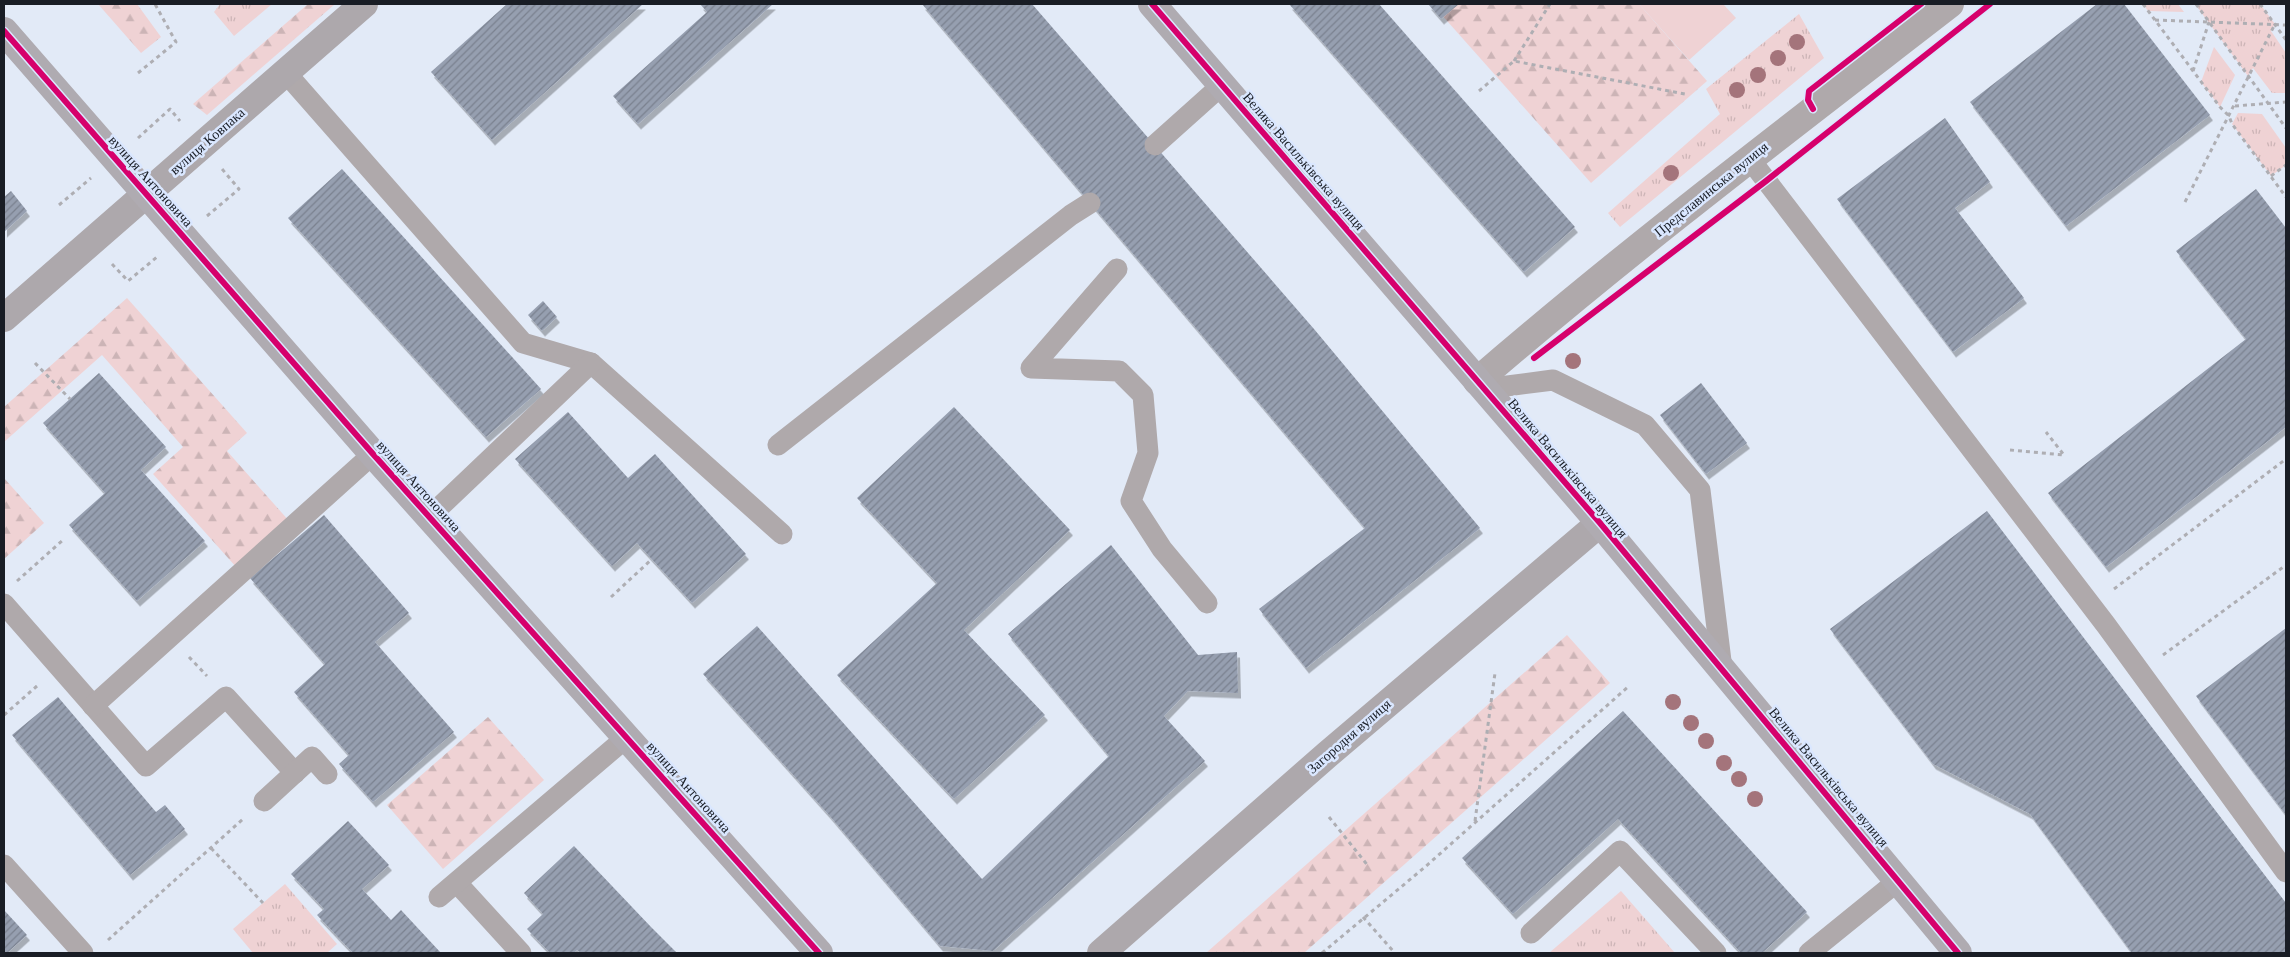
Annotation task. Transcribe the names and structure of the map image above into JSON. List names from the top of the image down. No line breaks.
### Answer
{"streets":{"main road":["вулиця Ковпака","Велика Васильківська вулиця","вулиця Антоновича","Загородня вулиця"],"street":["Предславинська вулиця"]},"crossings":[["вулиця Ковпака","вулиця Антоновича"],["Велика Васильківська вулиця","Предславинська вулиця"],["Велика Васильківська вулиця","Загородня вулиця"]]}
